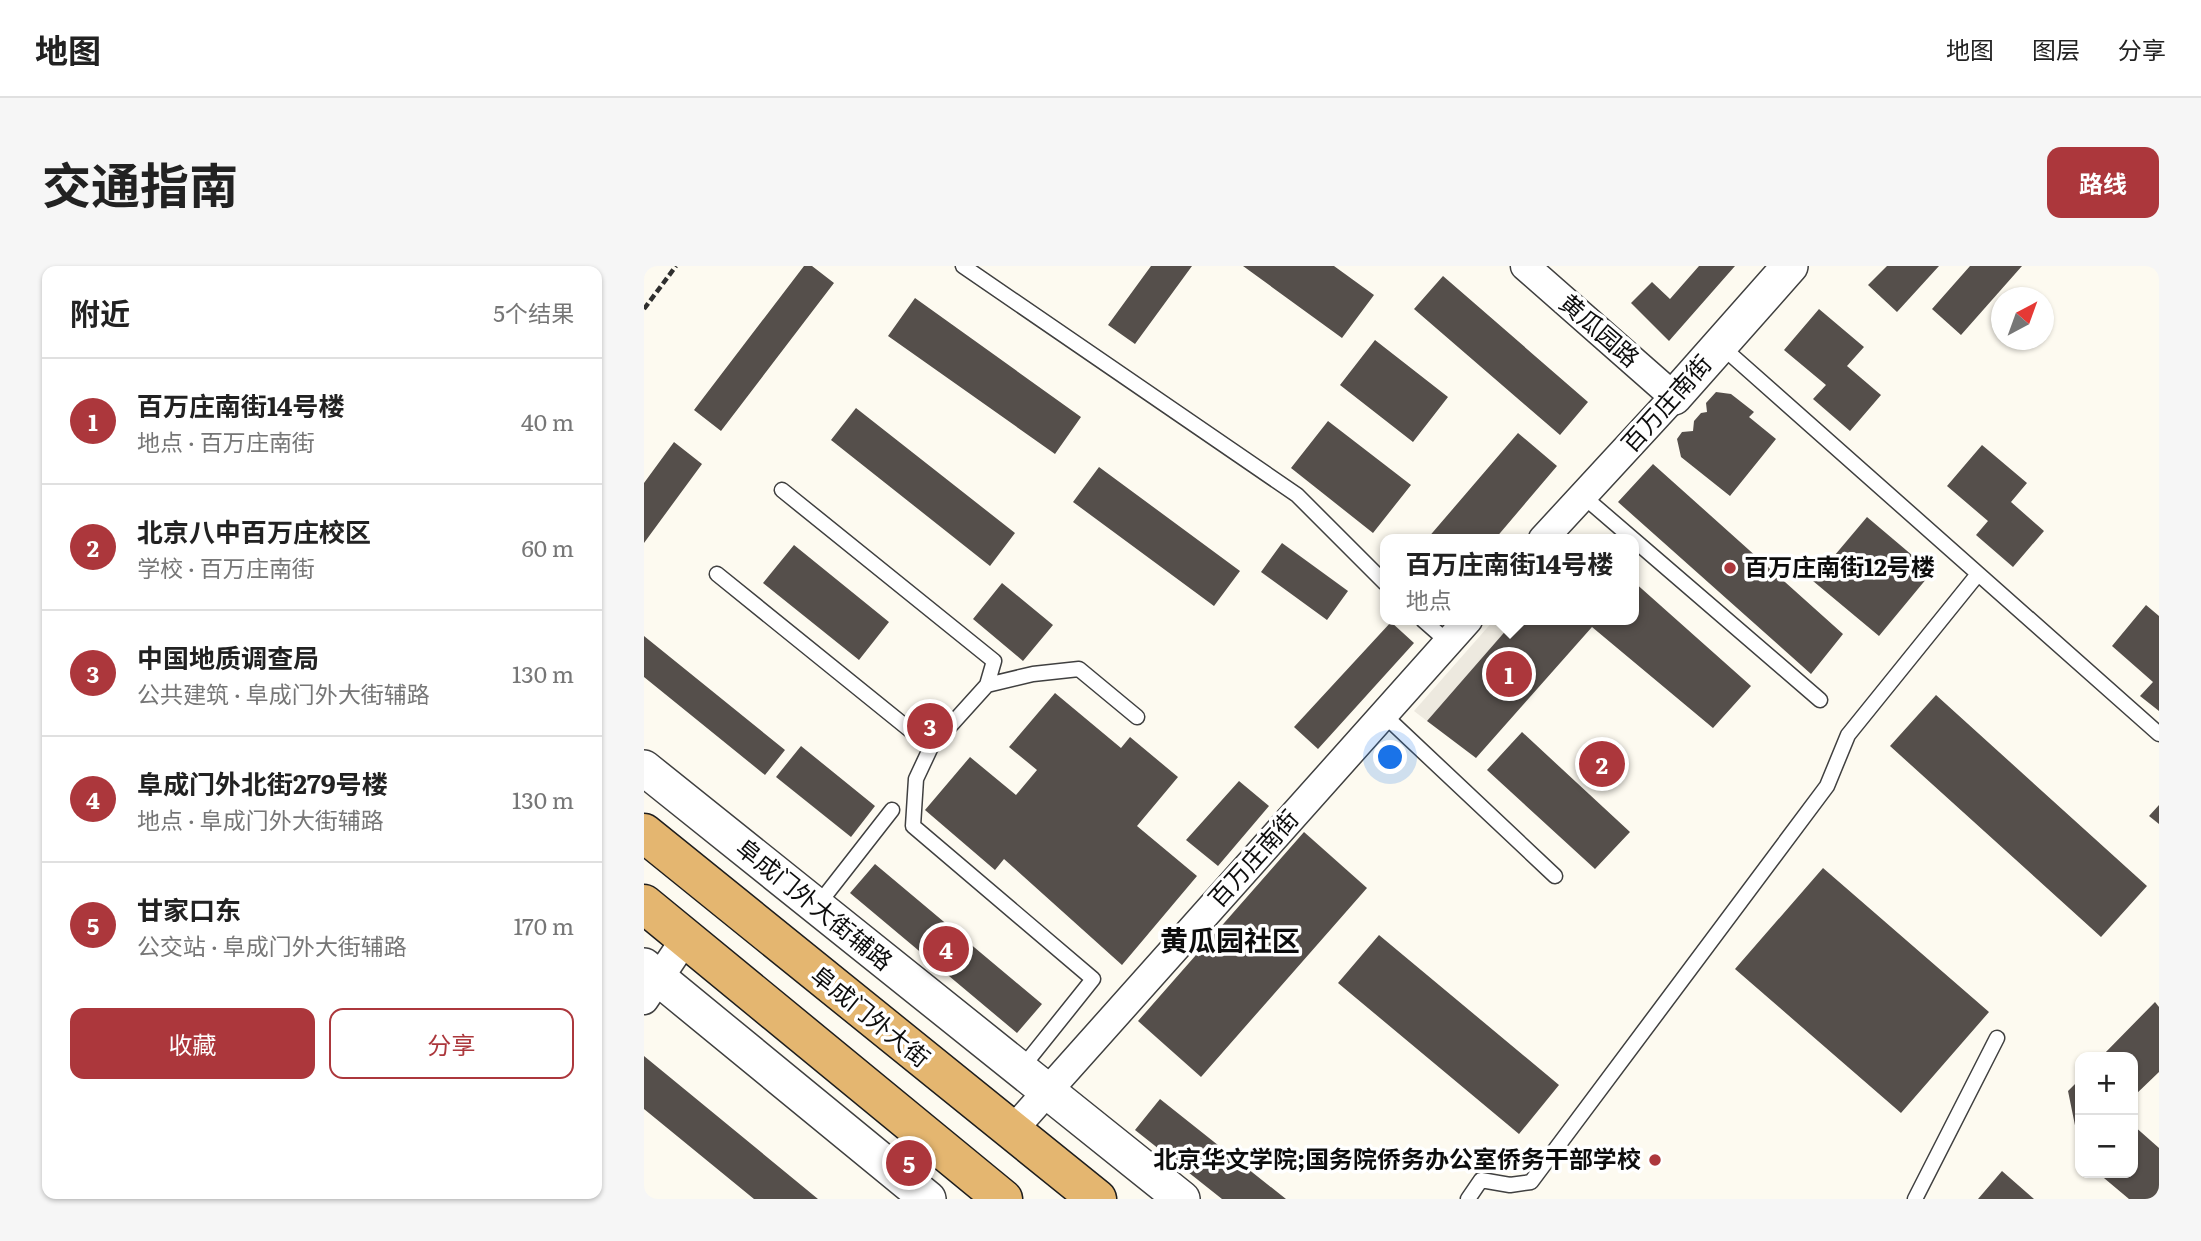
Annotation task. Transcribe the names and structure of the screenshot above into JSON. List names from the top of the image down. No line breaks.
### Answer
{"streets":{"highway":["阜成门外大街"],"street":["黄瓜园路","百万庄南街","阜成门外大街辅路"]},"crossings":[["黄瓜园路","百万庄南街"],["百万庄南街","阜成门外大街辅路"],["百万庄南街","阜成门外大街"]],"districts":["黄瓜园社区"],"places":["百万庄南街12号楼","北京华文学院;国务院侨务办公室侨务干部学校"],"north":"top right","page":{"header":"地图","nav":["地图","图层","分享"],"title":"交通指南","buttons":["路线",["收藏","分享"]],"heading":["附近","5个结果"],"list":[{"mark":"1","name":"百万庄南街14号楼","note":"地点 · 百万庄南街","value":"40 m"},{"mark":"2","name":"北京八中百万庄校区","note":"学校 · 百万庄南街","value":"60 m"},{"mark":"3","name":"中国地质调查局","note":"公共建筑 · 阜成门外大街辅路","value":"130 m"},{"mark":"4","name":"阜成门外北街279号楼","note":"地点 · 阜成门外大街辅路","value":"130 m"},{"mark":"5","name":"甘家口东","note":"公交站 · 阜成门外大街辅路","value":"170 m"}],"popup":["百万庄南街14号楼","地点"],"pins":["1","3","2","4","5"],"map_buttons":["+","−"]}}
